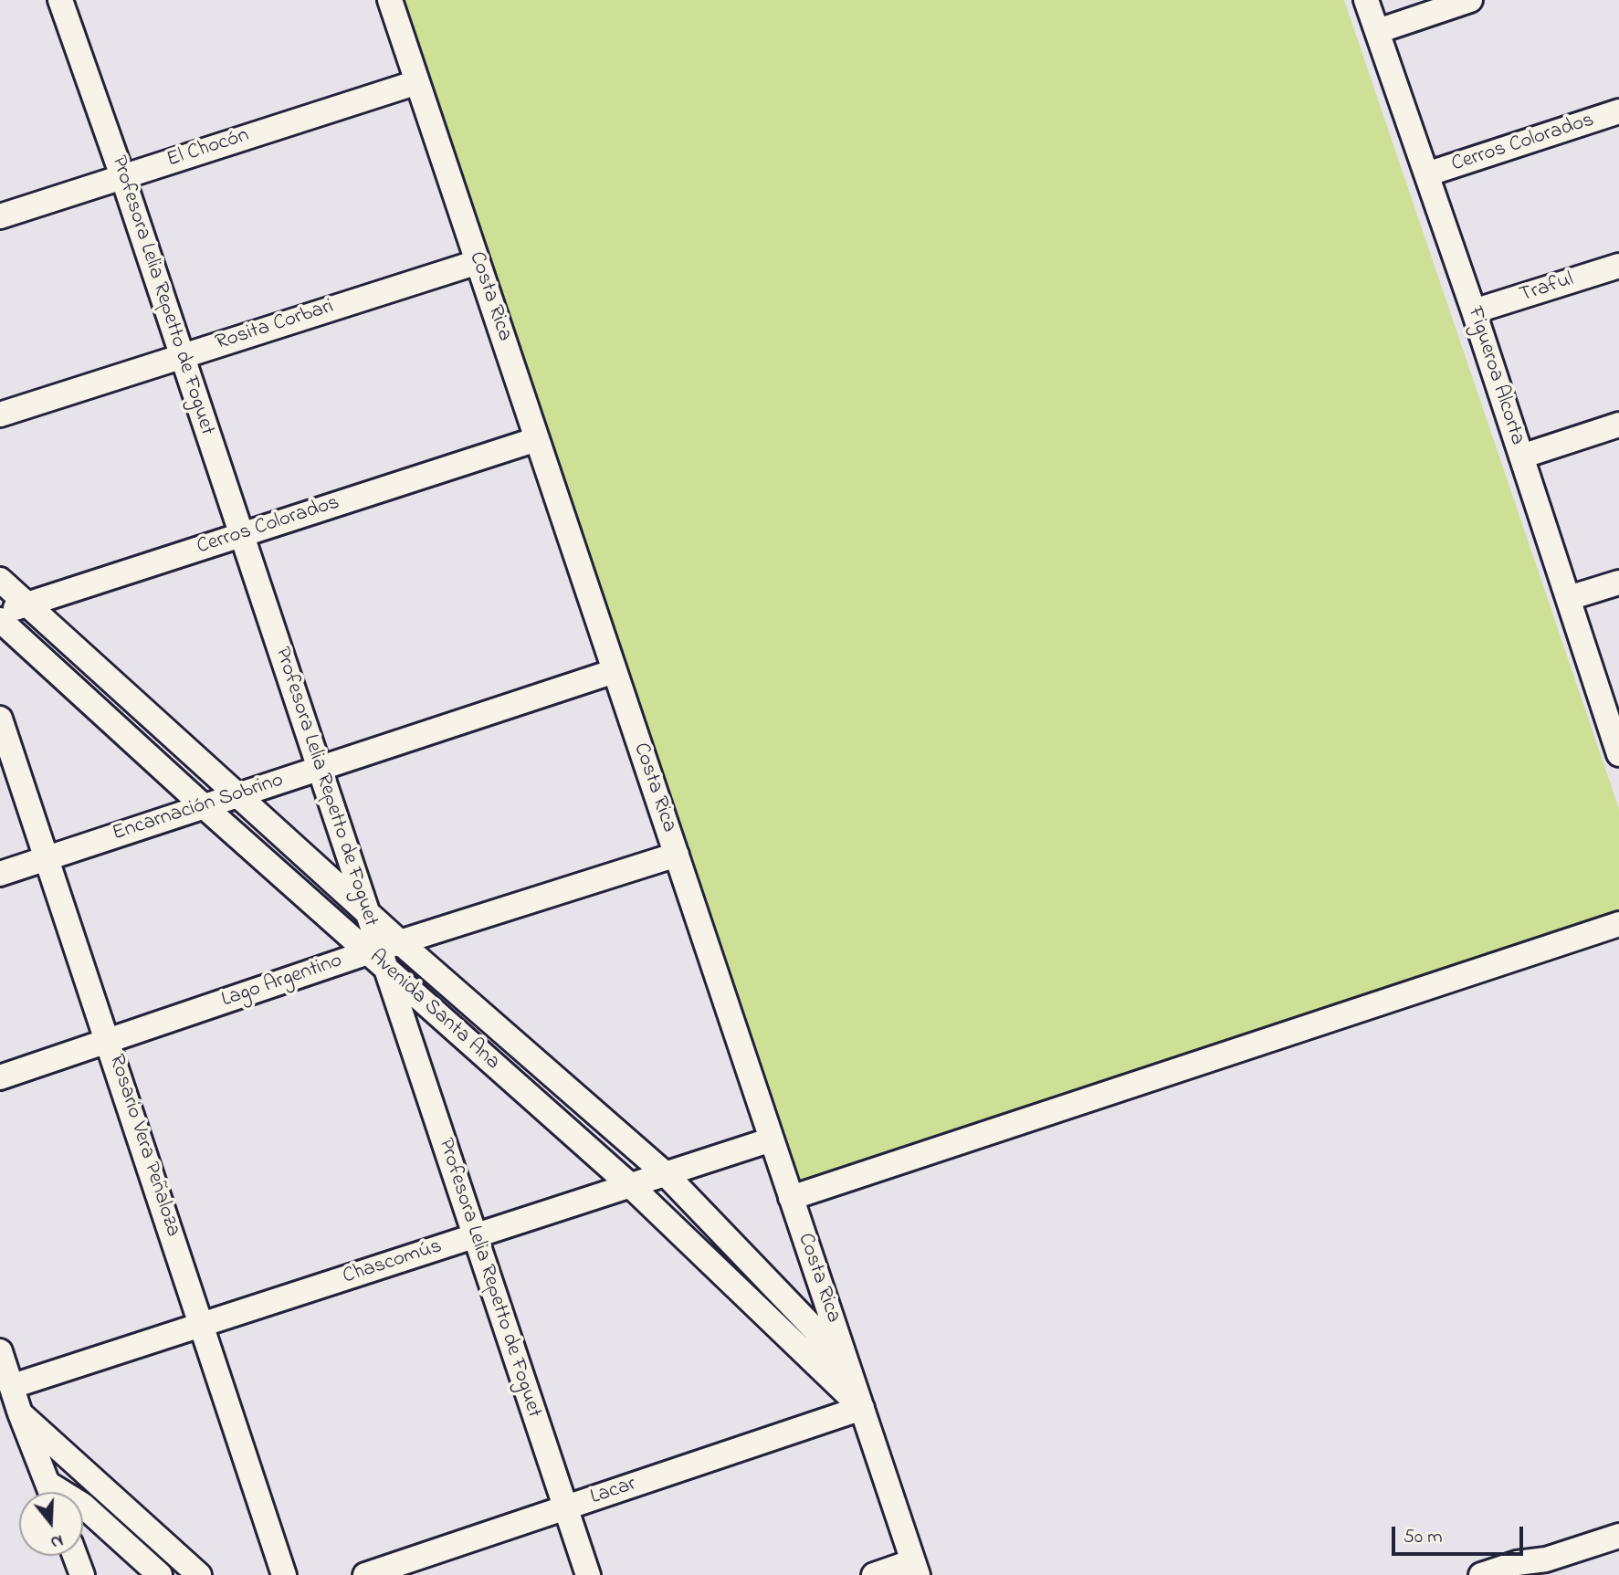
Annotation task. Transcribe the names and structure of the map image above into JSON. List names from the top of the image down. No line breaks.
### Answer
{"streets":{"street":["Cerros Colorados","El Chocón","Traful","Profesora Lelia Repetto de Foguet","Costa Rica","Rosita Corbari","Figueroa Alcorta","Encarnación Sobrino","Lago Argentino","Avenida Santa Ana","Rosario Vera Peñaloza","Chascomús","Lacar"]},"crossings":[["Cerros Colorados","Profesora Lelia Repetto de Foguet"],["Cerros Colorados","Costa Rica"],["Cerros Colorados","Figueroa Alcorta"],["Cerros Colorados","Avenida Santa Ana"],["El Chocón","Profesora Lelia Repetto de Foguet"],["El Chocón","Costa Rica"],["Traful","Figueroa Alcorta"],["Profesora Lelia Repetto de Foguet","Rosita Corbari"],["Profesora Lelia Repetto de Foguet","Encarnación Sobrino"],["Profesora Lelia Repetto de Foguet","Lago Argentino"],["Profesora Lelia Repetto de Foguet","Avenida Santa Ana"],["Profesora Lelia Repetto de Foguet","Chascomús"],["Profesora Lelia Repetto de Foguet","Lacar"],["Costa Rica","Rosita Corbari"],["Costa Rica","Encarnación Sobrino"],["Costa Rica","Lago Argentino"],["Costa Rica","Avenida Santa Ana"],["Costa Rica","Chascomús"],["Costa Rica","Lacar"],["Encarnación Sobrino","Avenida Santa Ana"],["Encarnación Sobrino","Rosario Vera Peñaloza"],["Lago Argentino","Avenida Santa Ana"],["Lago Argentino","Rosario Vera Peñaloza"],["Avenida Santa Ana","Chascomús"],["Avenida Santa Ana","Lacar"],["Rosario Vera Peñaloza","Chascomús"]],"scale_bar":"50 m","north":"bottom"}
